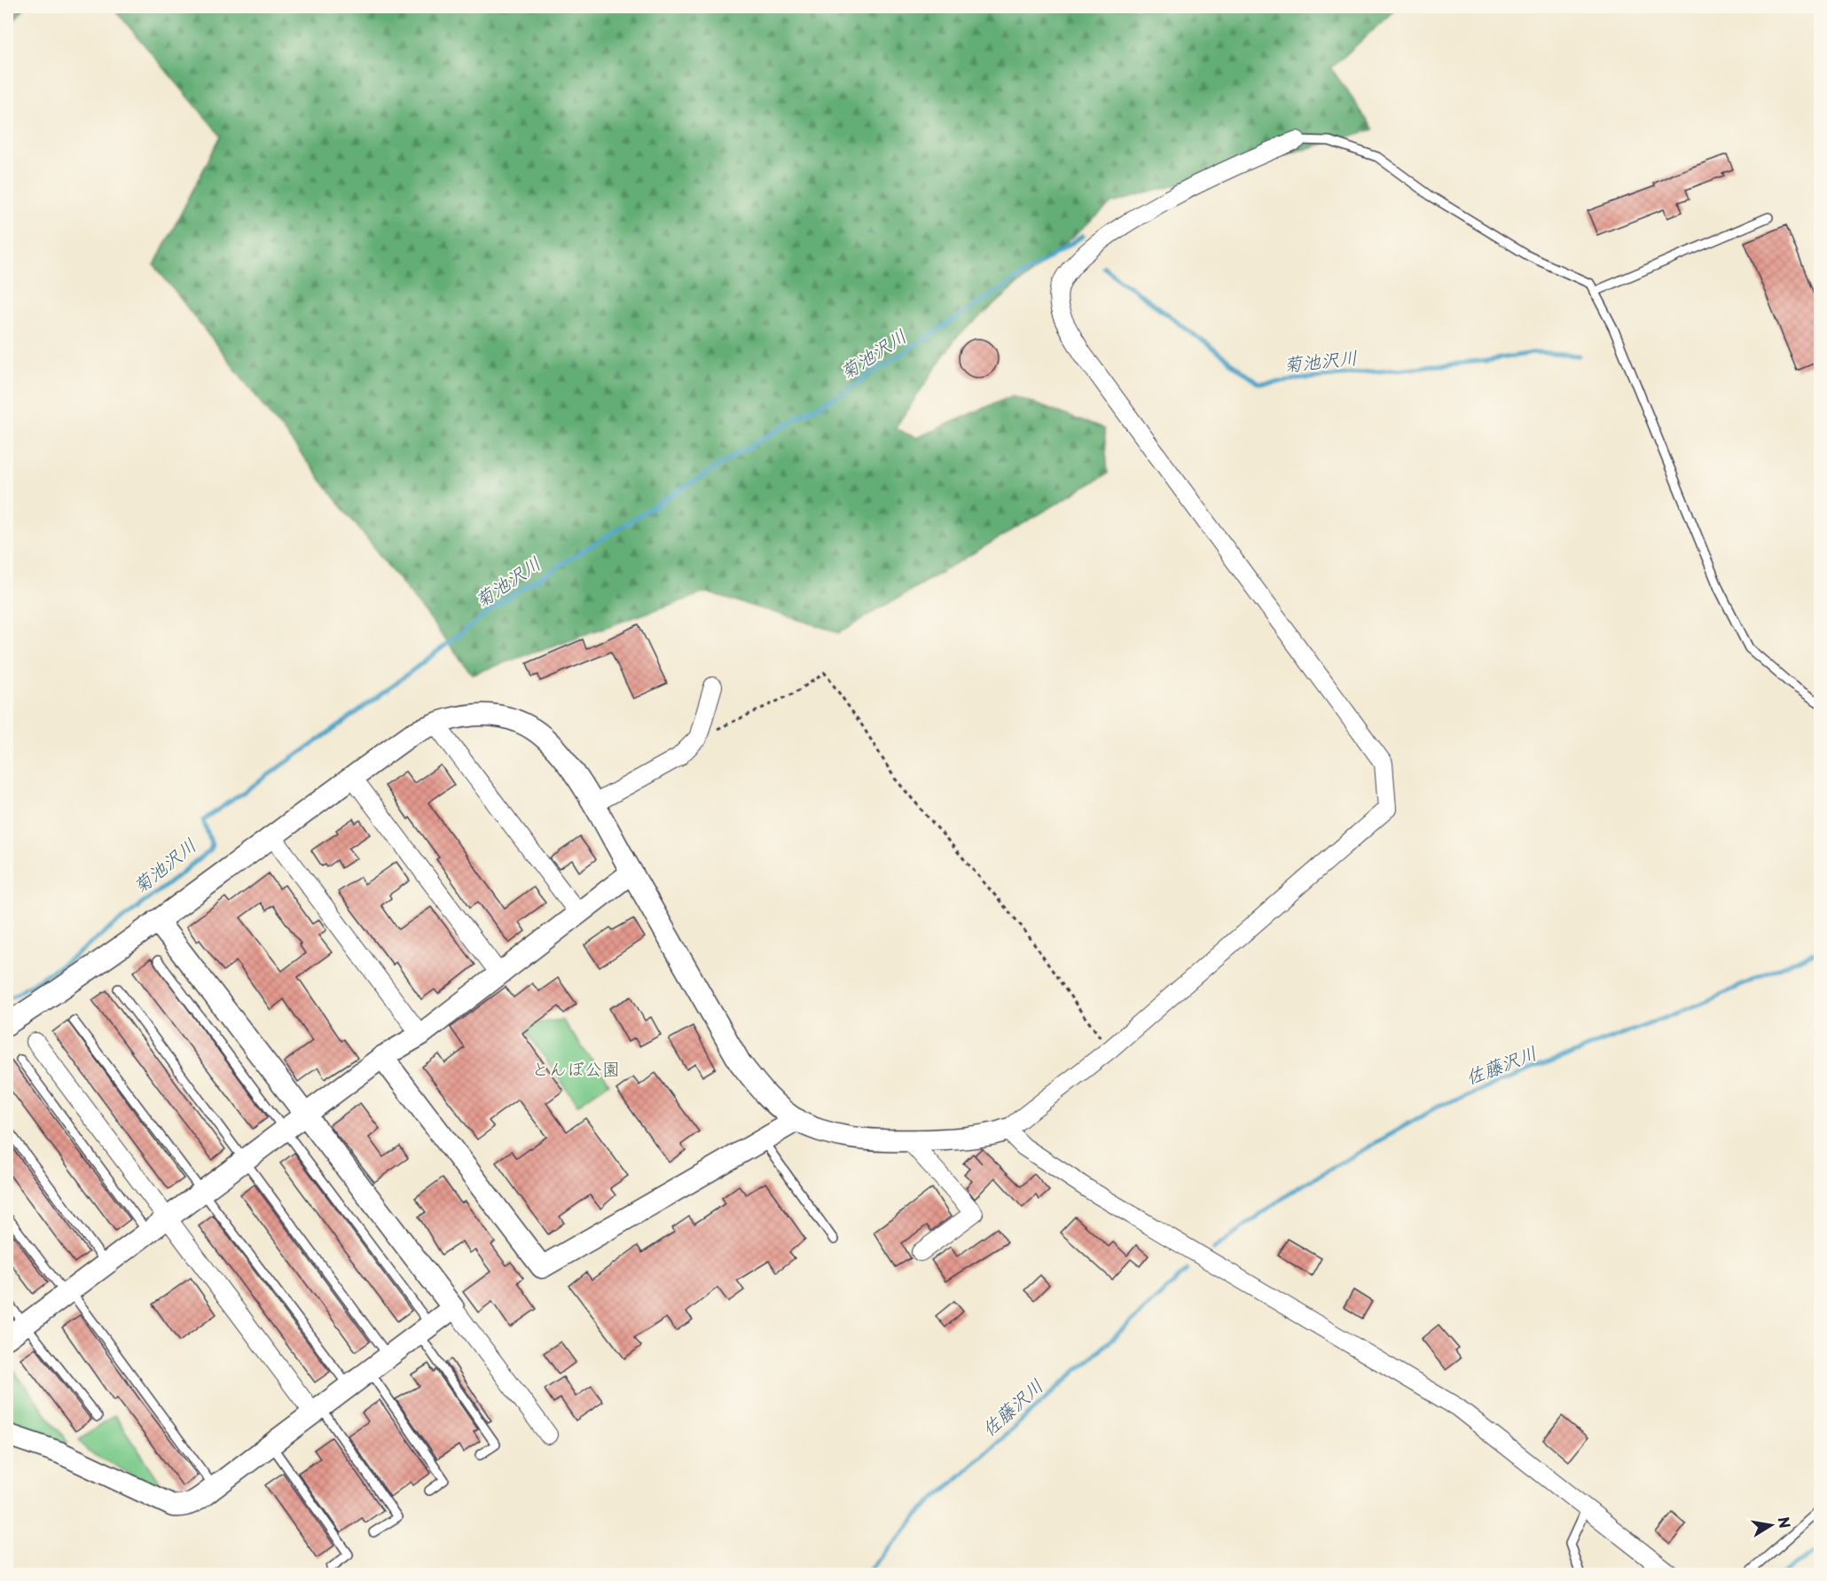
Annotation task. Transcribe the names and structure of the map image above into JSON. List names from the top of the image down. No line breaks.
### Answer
{"water":["菊池沢川","佐藤沢川"],"parks":["とんぼ公園"],"north":"right"}
